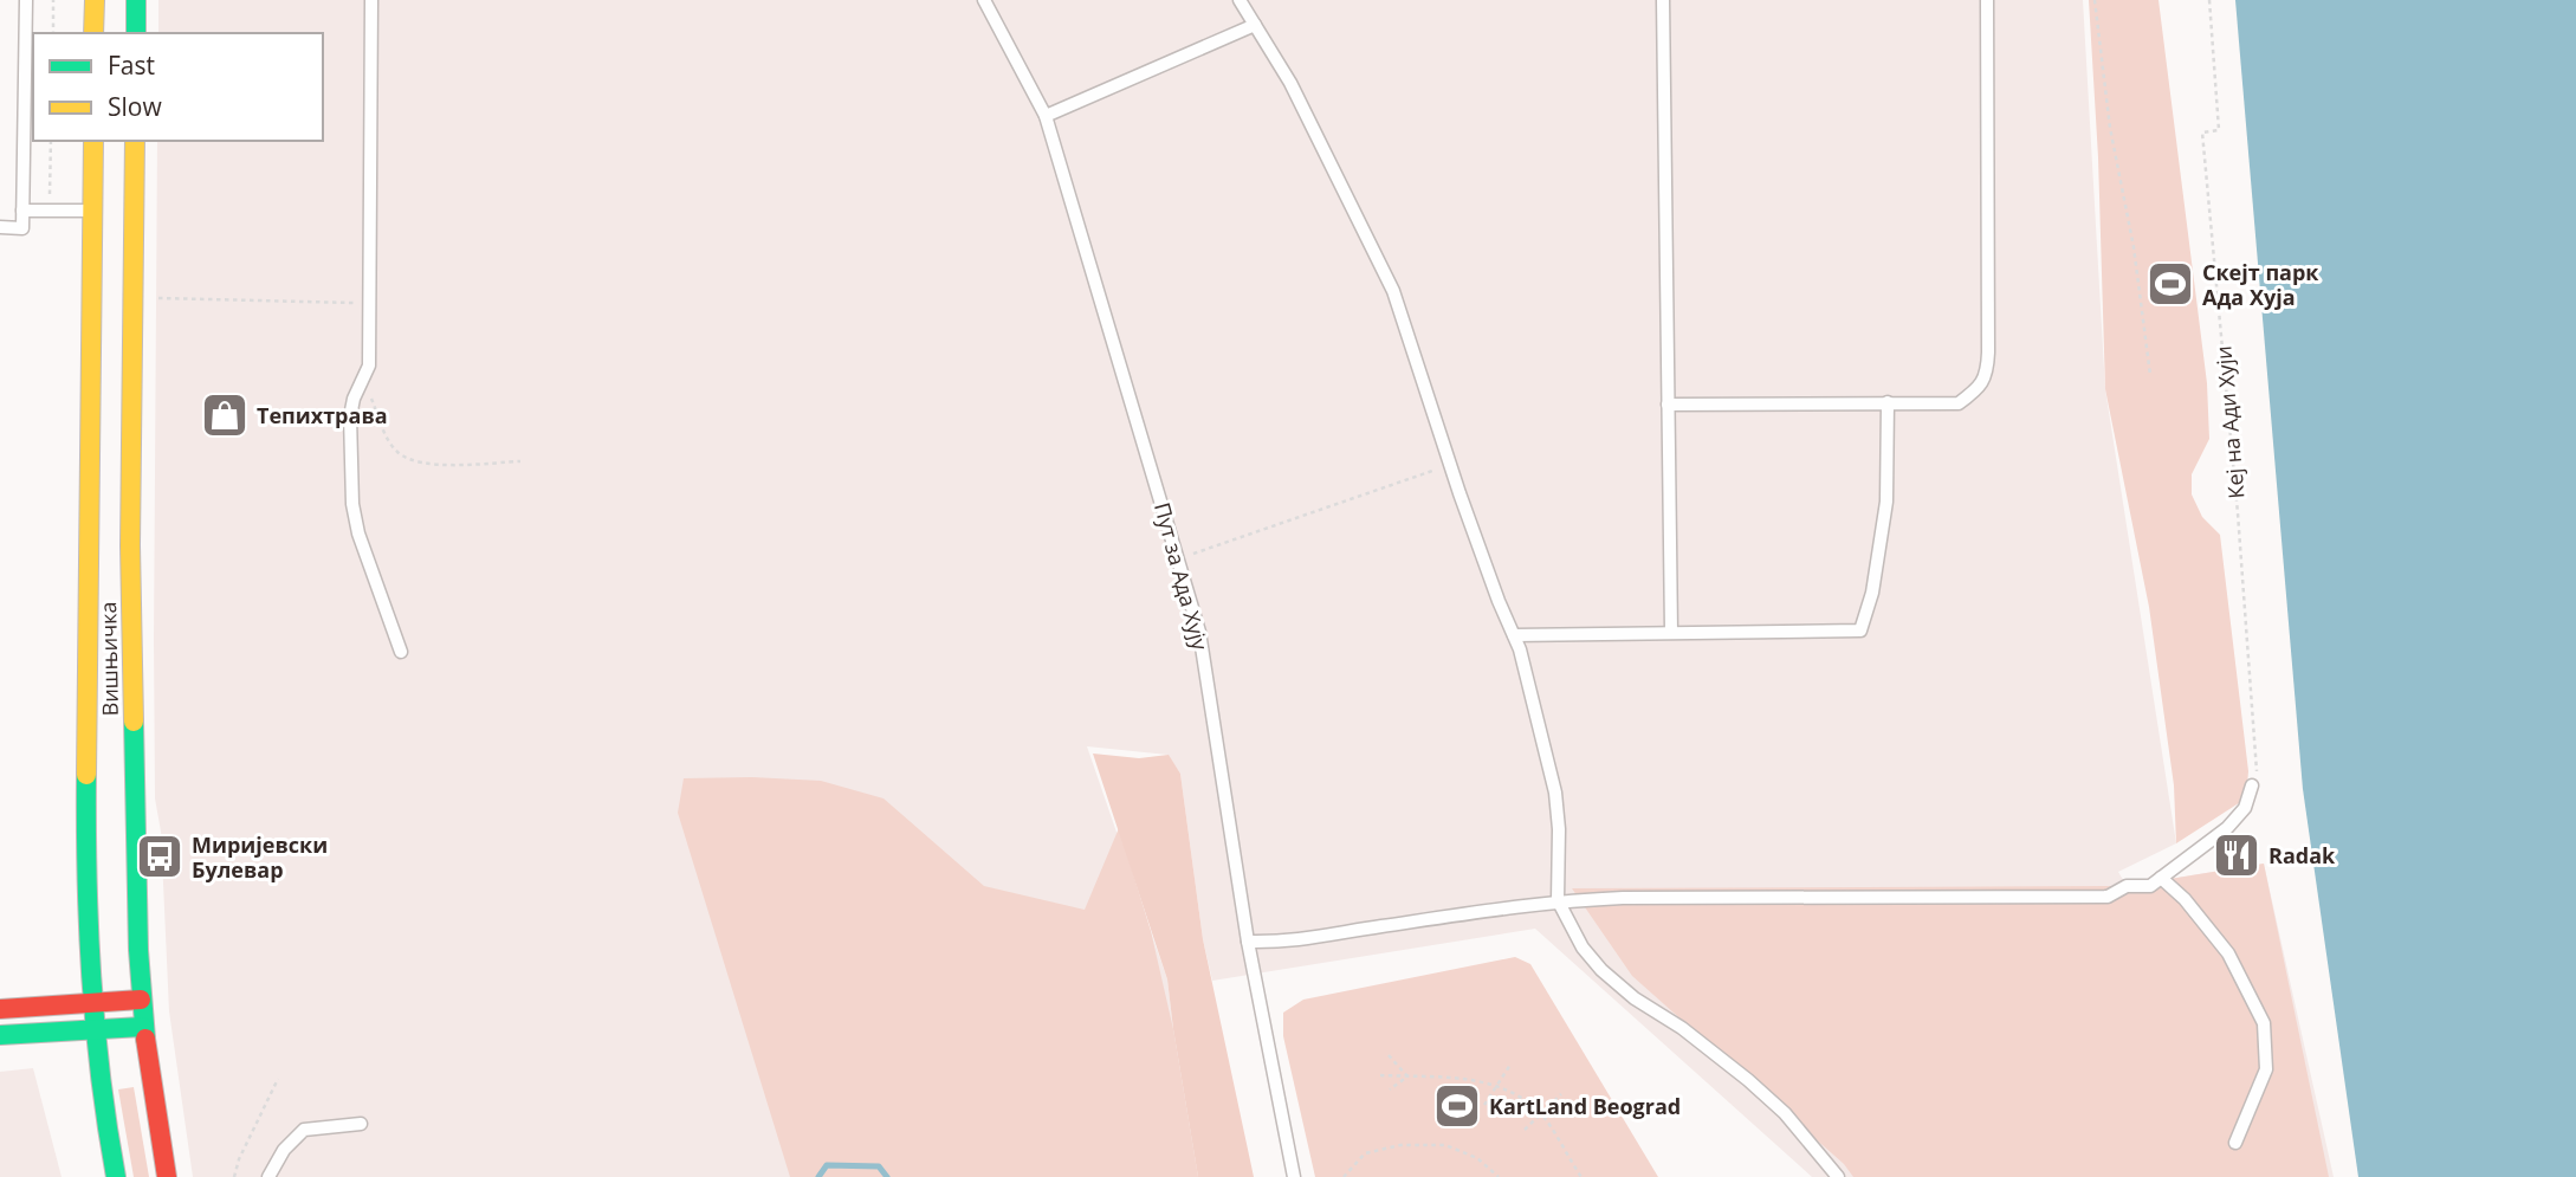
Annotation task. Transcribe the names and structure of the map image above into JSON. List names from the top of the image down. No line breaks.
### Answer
{"streets":{"main road":["Вишњичка"],"lane":["Пут за Ада Хују"],"path":["Кеј на Ади Хуји"]},"places":{"sports":["Скејт парк Ада Хуја","KartLand Beograd"],"shop":["Тепихтрава"],"restaurant":["Radak"],"bus stop":["Миријевски Булевар"]},"legend":["Fast","Slow"]}
